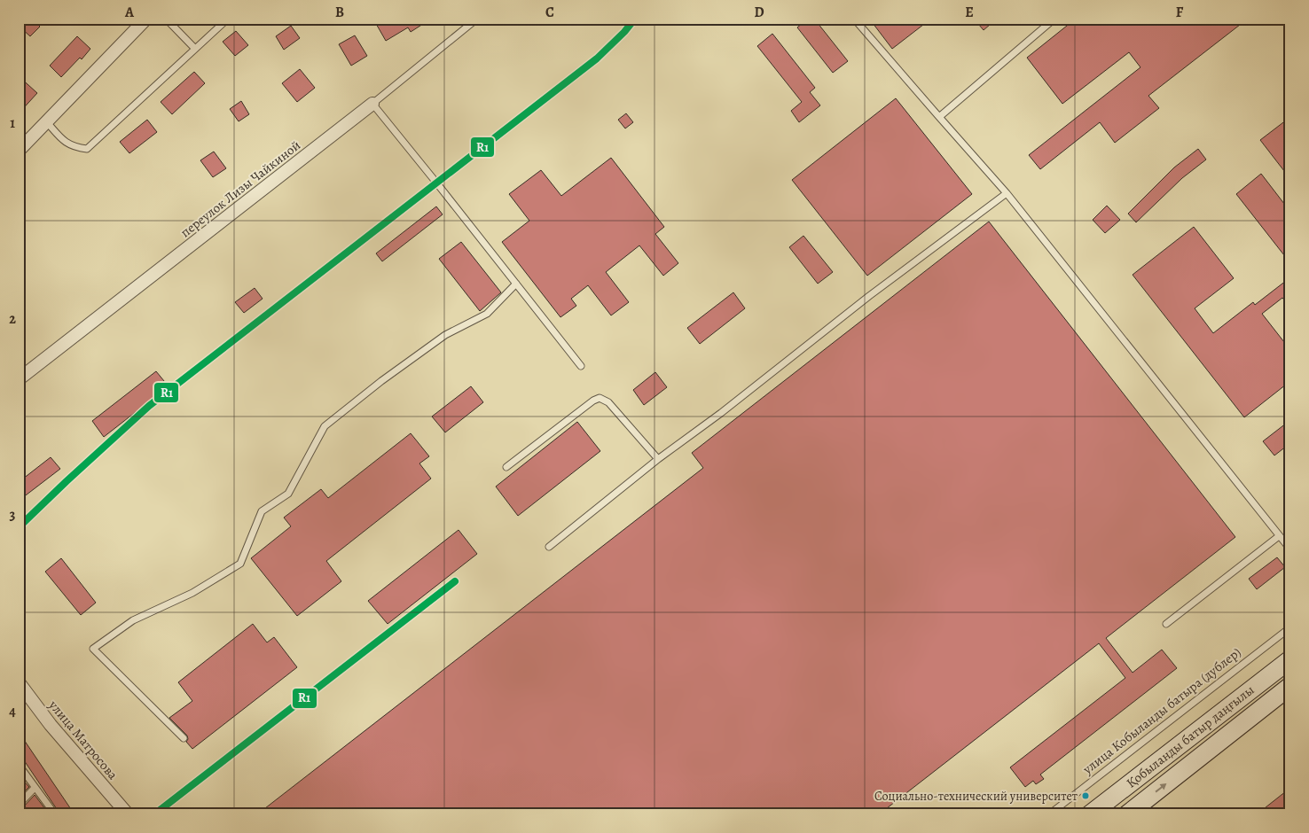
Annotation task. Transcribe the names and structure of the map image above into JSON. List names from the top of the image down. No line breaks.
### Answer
{"streets":{"street":["переулок Лизы Чайкиной","Қобыланды батыр даңғылы","улица Матросова"],"lane":["улица Кобыланды батыра (дублер)"]},"places":["Социально-технический университет"],"lines":["transit line R1"],"grid":{"columns":["A","B","C","D","E","F"],"rows":["1","2","3","4"]}}
